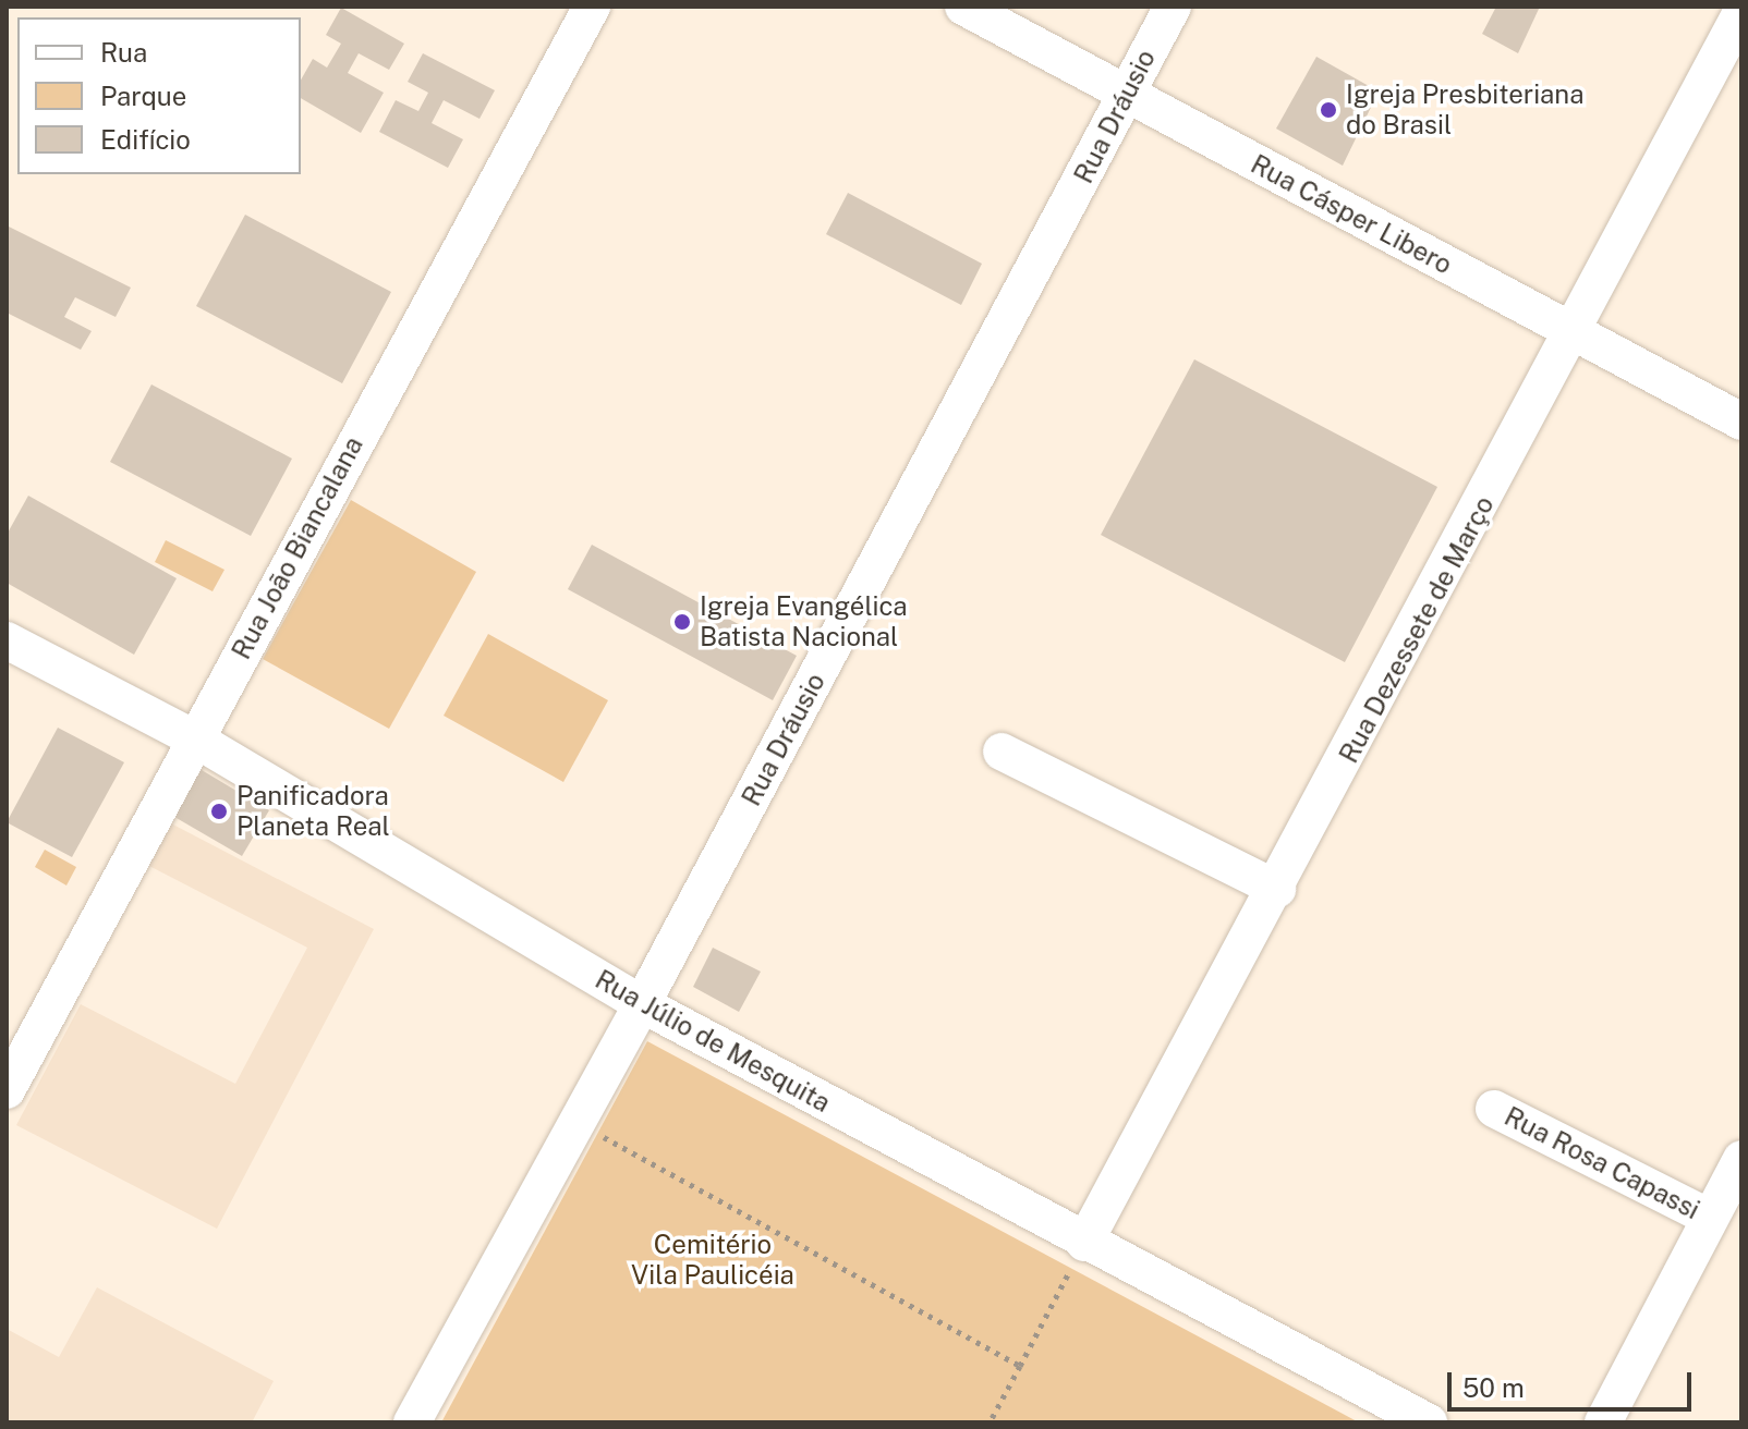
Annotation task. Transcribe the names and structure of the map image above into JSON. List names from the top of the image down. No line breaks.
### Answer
{"streets":{"street":["Rua Dráusio","Rua Cásper Libero","Rua João Biancalana","Rua Dezessete de Março","Rua Júlio de Mesquita","Rua Rosa Capassi"]},"crossings":[["Rua Dráusio","Rua Cásper Libero"],["Rua Dráusio","Rua Júlio de Mesquita"],["Rua Cásper Libero","Rua Dezessete de Março"],["Rua João Biancalana","Rua Júlio de Mesquita"],["Rua Dezessete de Março","Rua Júlio de Mesquita"]],"parks":["Cemitério Vila Paulicéia"],"places":["Igreja Presbiteriana do Brasil","Igreja Evangélica Batista Nacional","Panificadora Planeta Real"],"legend":["Rua","Parque","Edifício"],"scale_bar":"50 m"}
